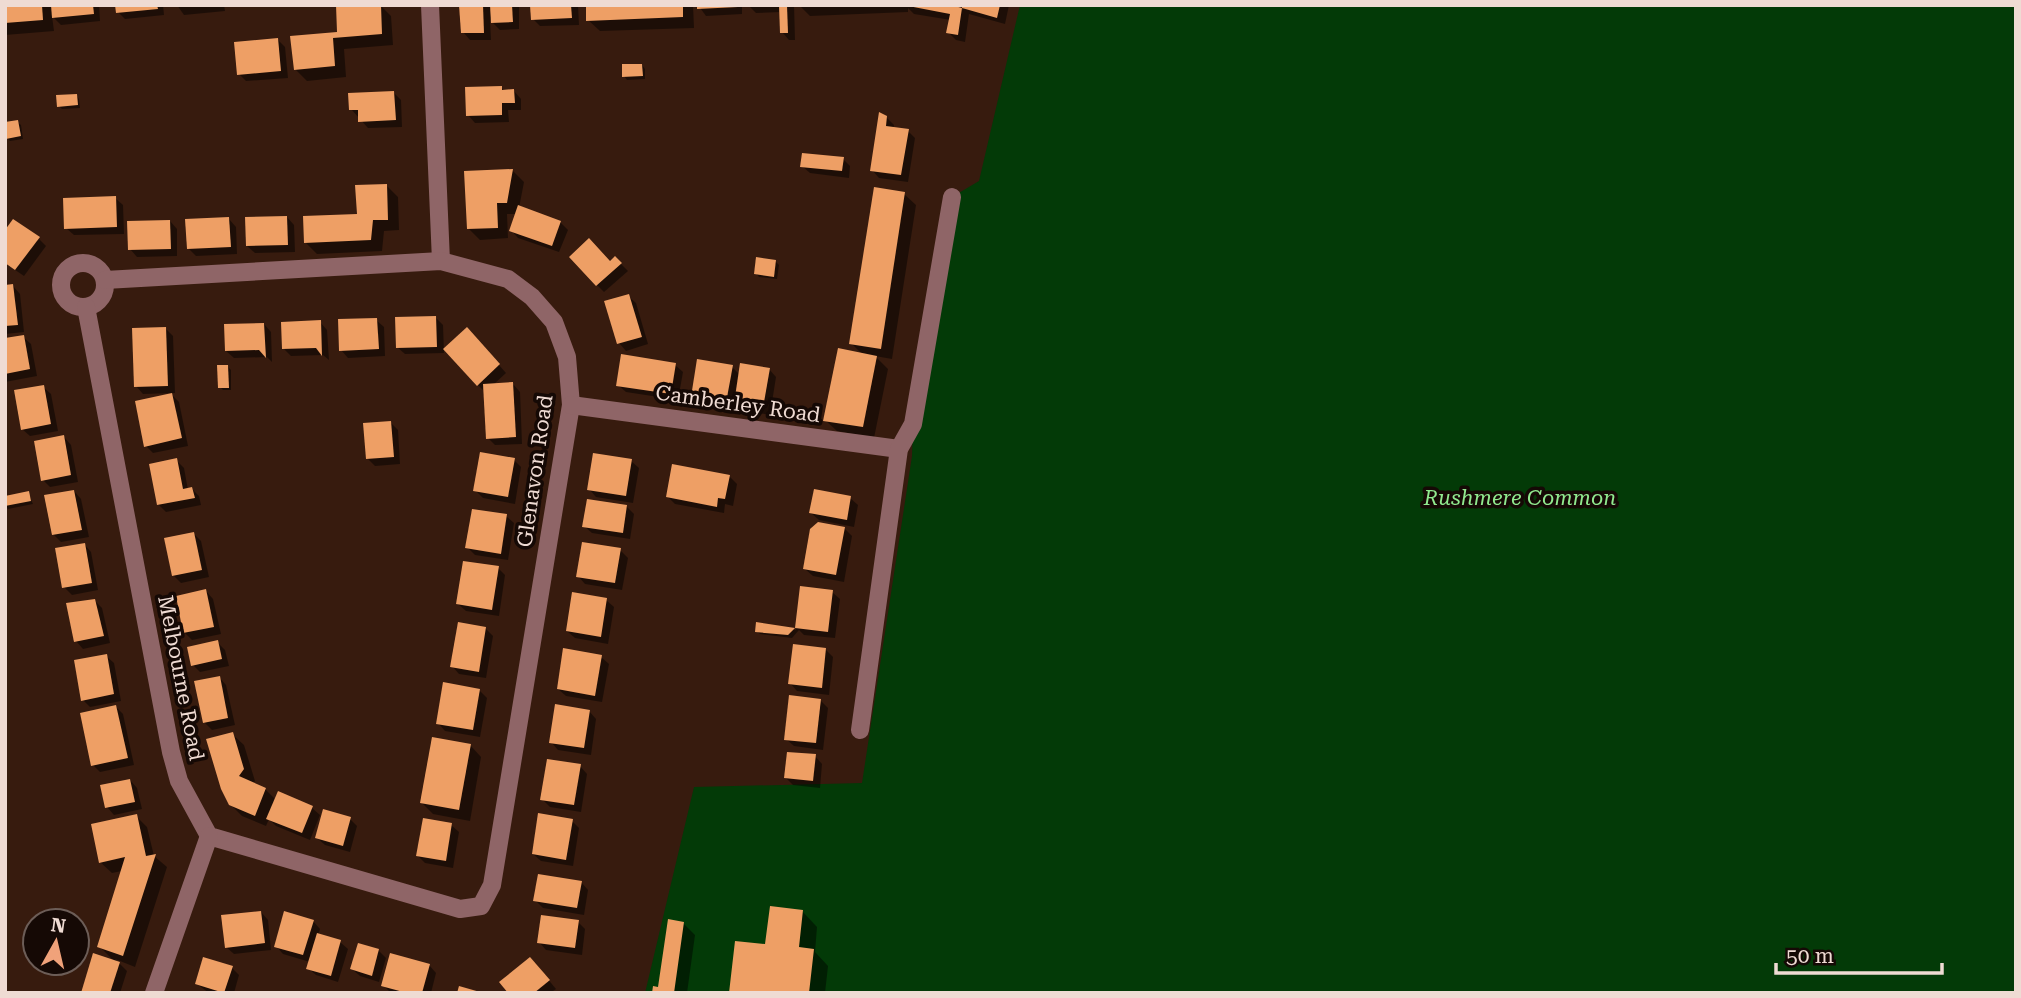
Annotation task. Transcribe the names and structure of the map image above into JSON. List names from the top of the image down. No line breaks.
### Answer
{"streets":{"street":["Camberley Road","Glenavon Road","Melbourne Road"]},"crossings":[["Camberley Road","Glenavon Road"],["Glenavon Road","Melbourne Road"]],"parks":["Rushmere Common"],"scale_bar":"50 m","north":"top"}
